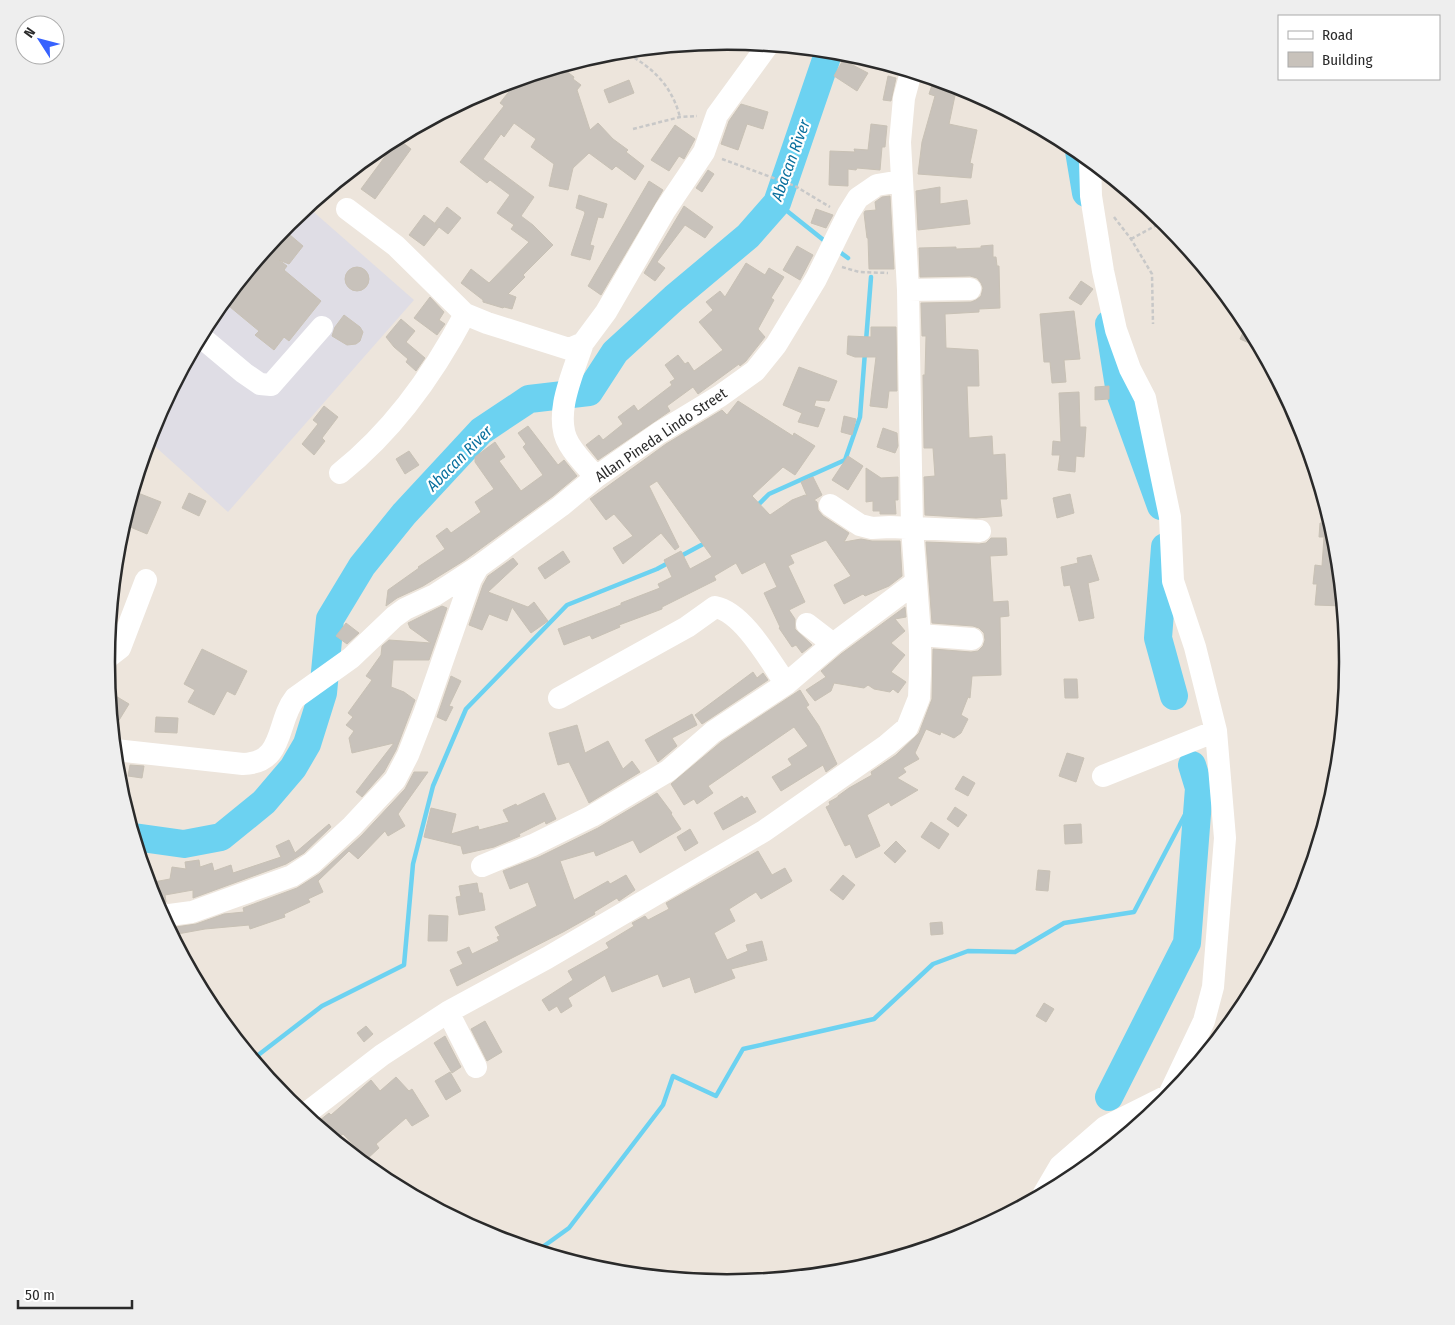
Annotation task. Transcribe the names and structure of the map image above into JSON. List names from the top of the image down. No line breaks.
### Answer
{"streets":{"street":["Allan Pineda Lindo Street"]},"water":["Abacan River"],"legend":["Road","Building"],"scale_bar":"50 m","north":"top left"}
